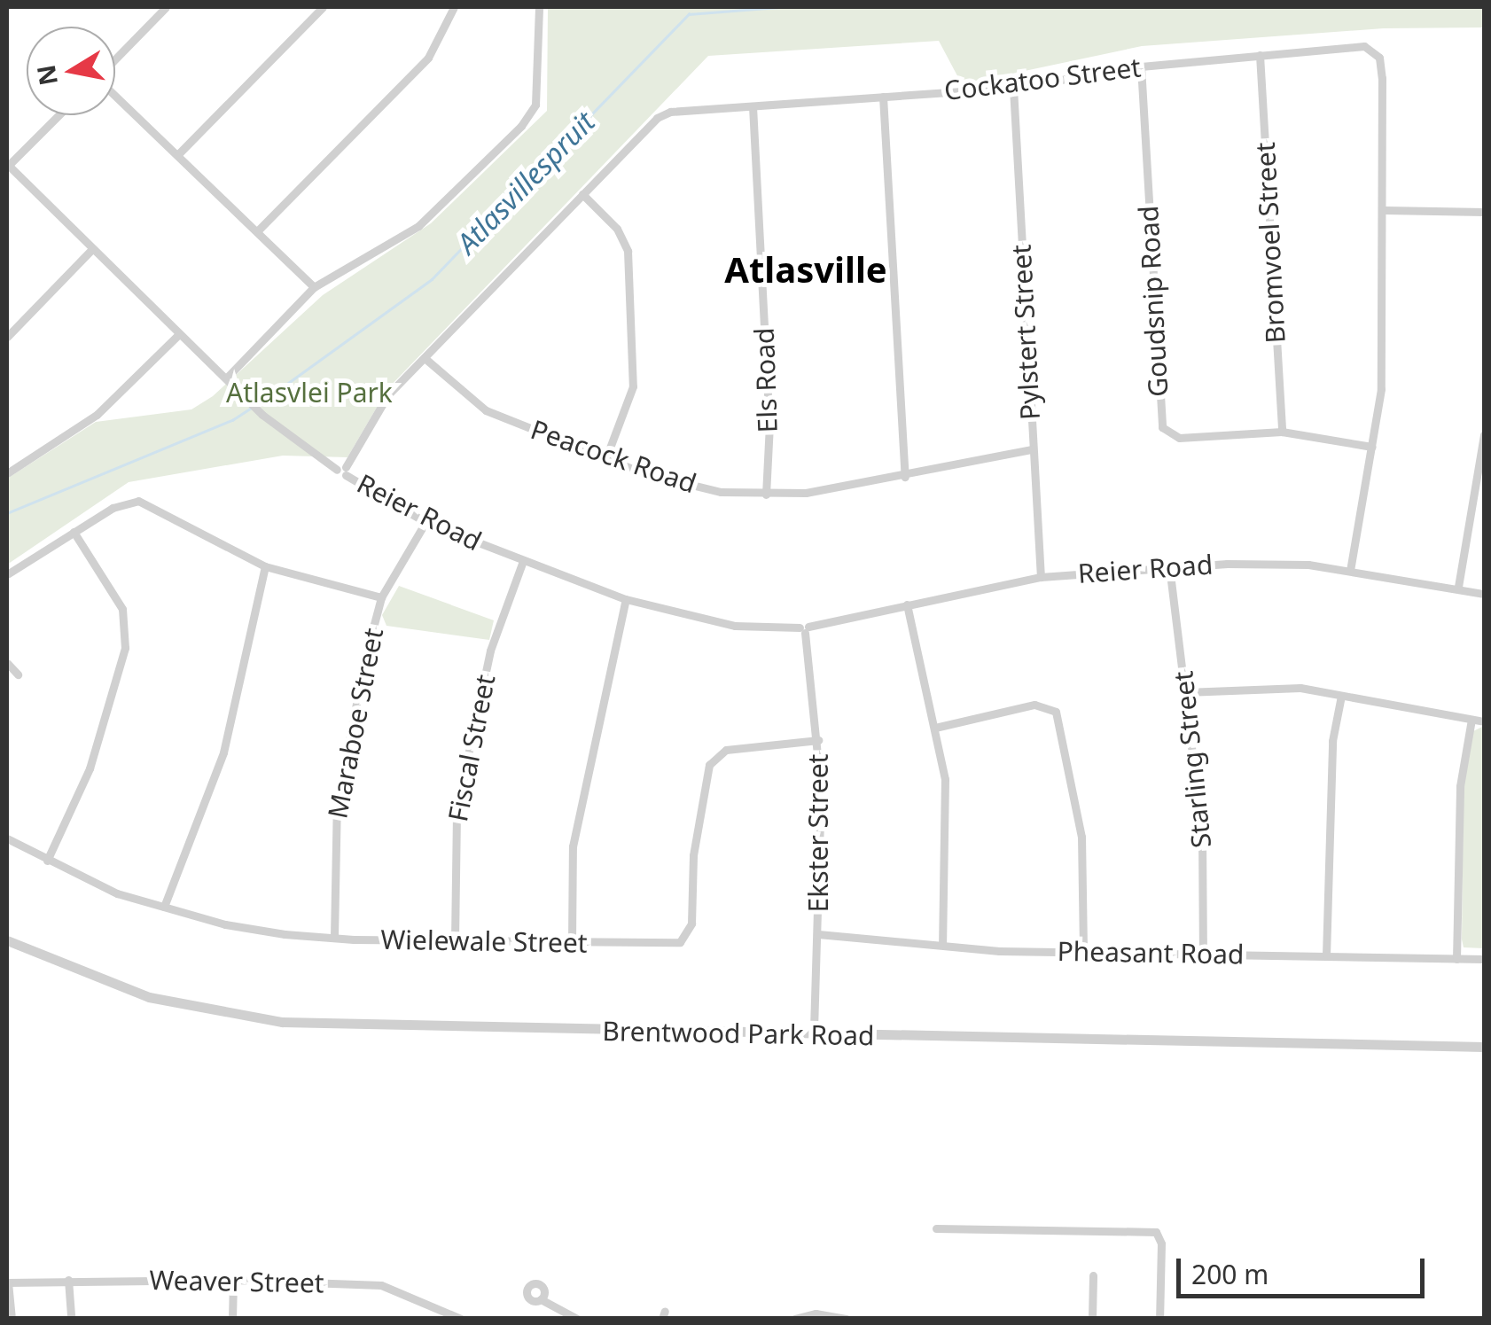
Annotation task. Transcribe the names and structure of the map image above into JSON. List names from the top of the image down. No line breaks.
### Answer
{"streets":{"street":["Cockatoo Street","Bromvoel Street","Goudsnip Road","Pylstert Street","Els Road","Peacock Road","Reier Road","Maraboe Street","Fiscal Street","Starling Street","Ekster Street","Wielewale Street","Pheasant Road","Brentwood Park Road","Weaver Street"]},"crossings":[["Cockatoo Street","Bromvoel Street"],["Cockatoo Street","Goudsnip Road"],["Cockatoo Street","Pylstert Street"],["Cockatoo Street","Els Road"],["Cockatoo Street","Peacock Road"],["Cockatoo Street","Reier Road"],["Bromvoel Street","Goudsnip Road"],["Pylstert Street","Peacock Road"],["Pylstert Street","Reier Road"],["Els Road","Peacock Road"],["Reier Road","Maraboe Street"],["Reier Road","Fiscal Street"],["Reier Road","Starling Street"],["Reier Road","Ekster Street"],["Maraboe Street","Wielewale Street"],["Fiscal Street","Wielewale Street"],["Starling Street","Pheasant Road"],["Ekster Street","Wielewale Street"],["Ekster Street","Pheasant Road"],["Ekster Street","Brentwood Park Road"]],"districts":["Atlasville"],"water":["Atlasvillespruit"],"parks":["Atlasvlei Park"],"scale_bar":"200 m","north":"left"}
